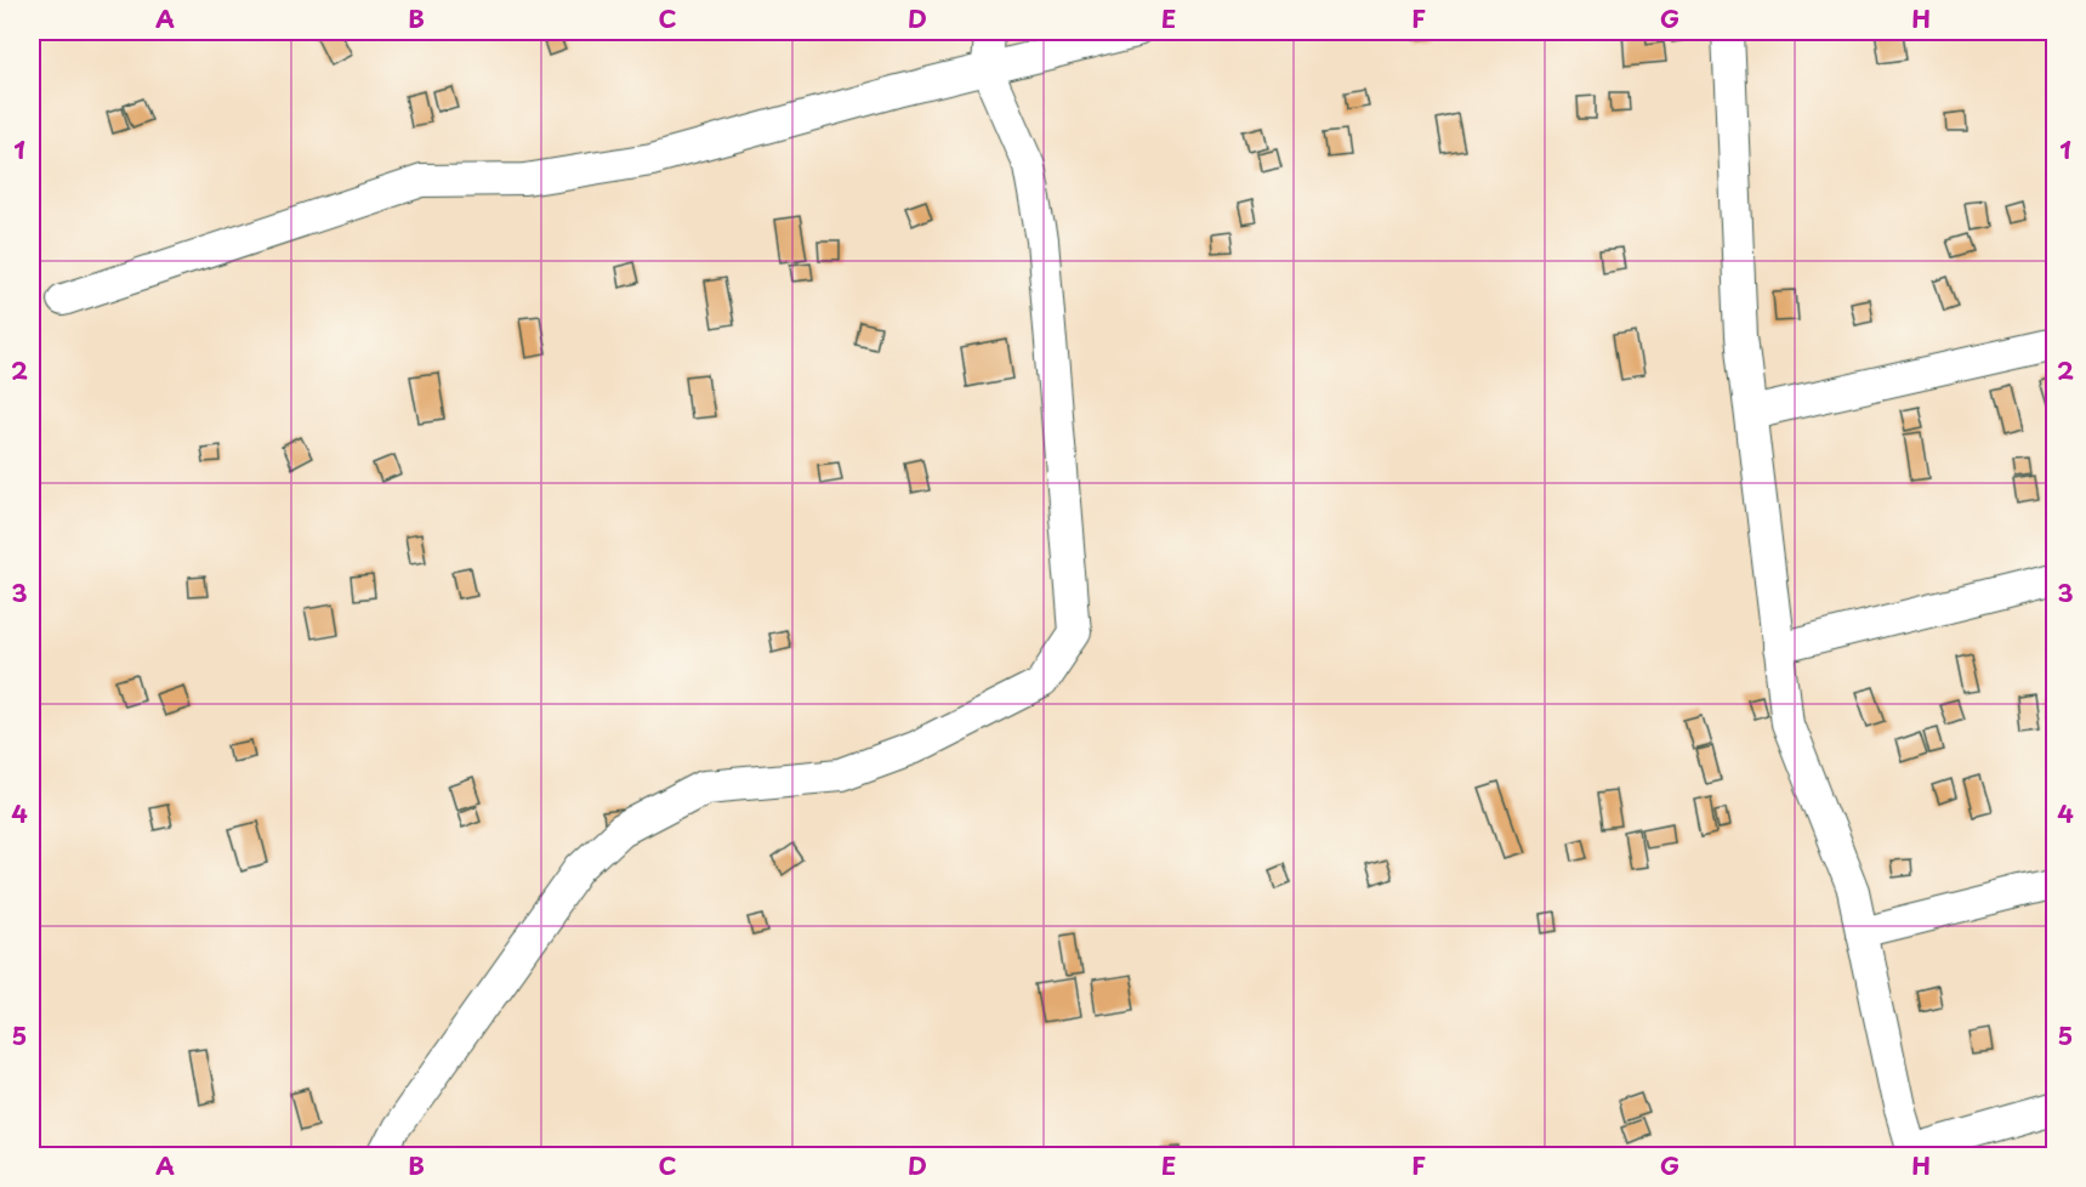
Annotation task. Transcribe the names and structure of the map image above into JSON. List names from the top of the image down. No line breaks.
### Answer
{"grid":{"columns":["A","B","C","D","E","F","G","H"],"rows":["1","2","3","4","5"]}}
